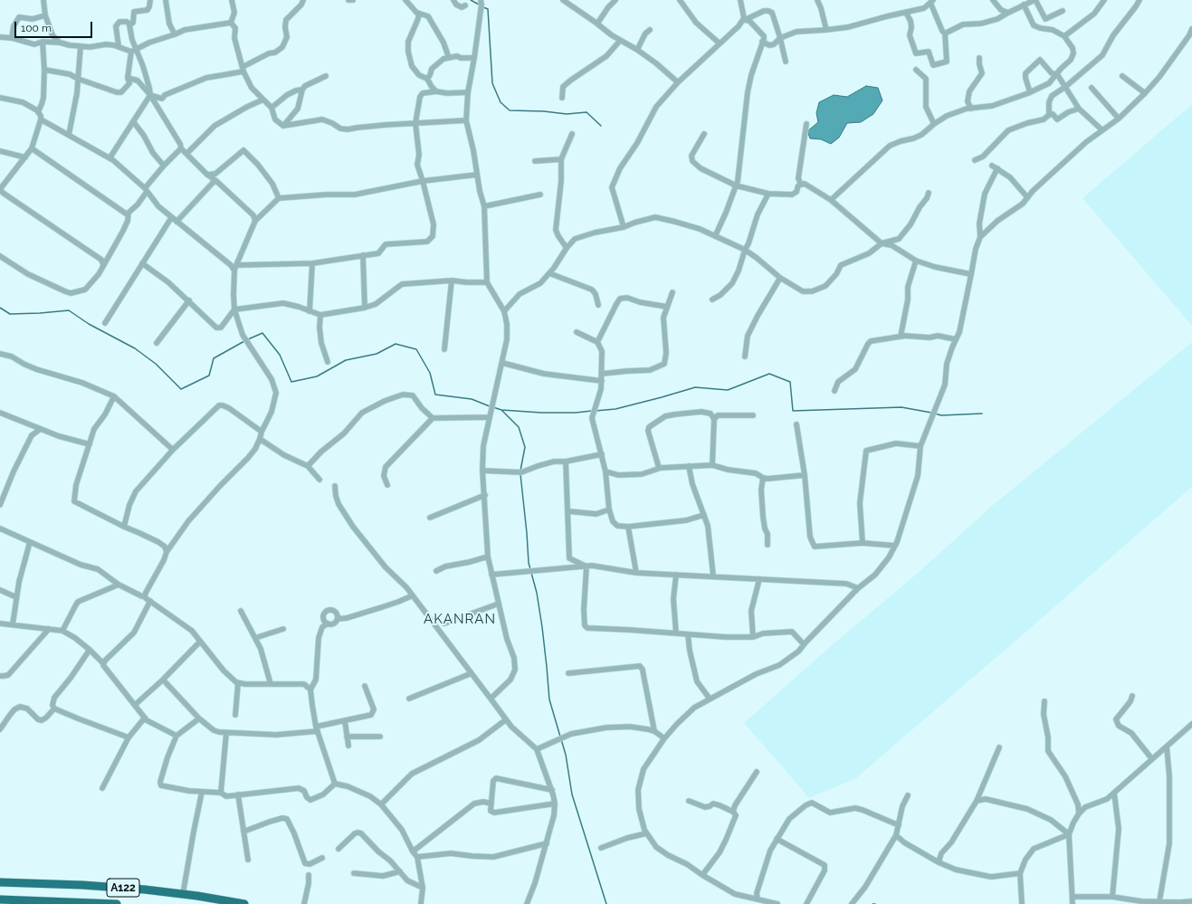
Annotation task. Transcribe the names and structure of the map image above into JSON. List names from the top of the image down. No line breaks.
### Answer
{"streets":{"highway":["A122"]},"districts":["AKANRAN"],"scale_bar":"100 m"}
